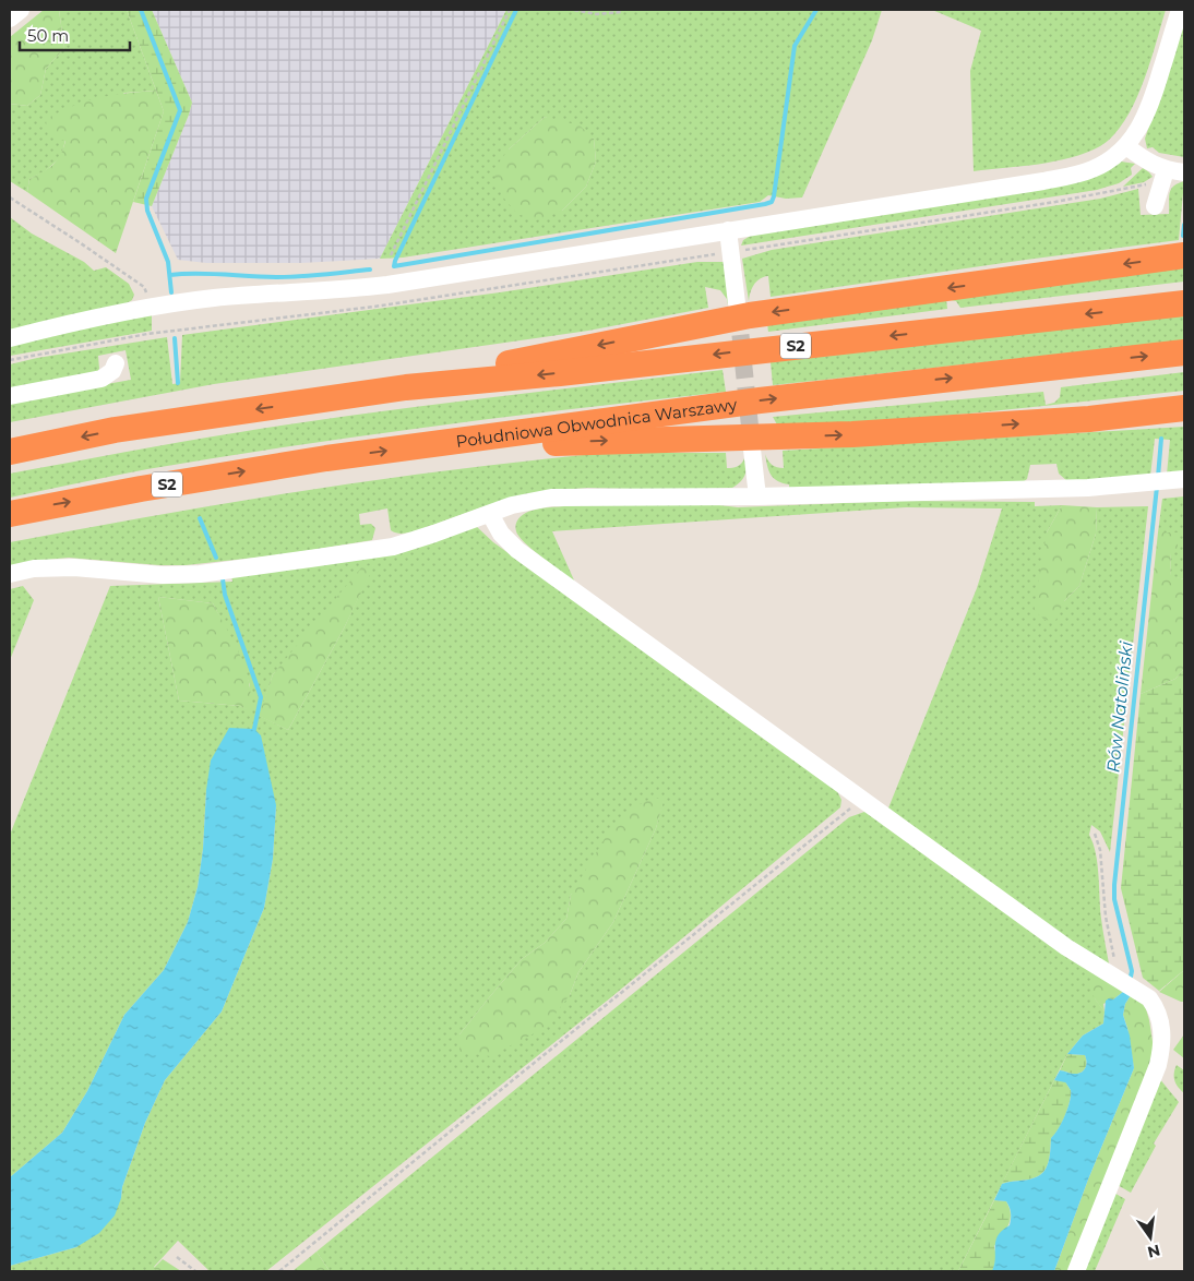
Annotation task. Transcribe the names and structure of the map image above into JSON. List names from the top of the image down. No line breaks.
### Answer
{"streets":{"highway":["S2","Południowa Obwodnica Warszawy"]},"water":["Rów Natoliński"],"scale_bar":"50 m","north":"bottom"}
